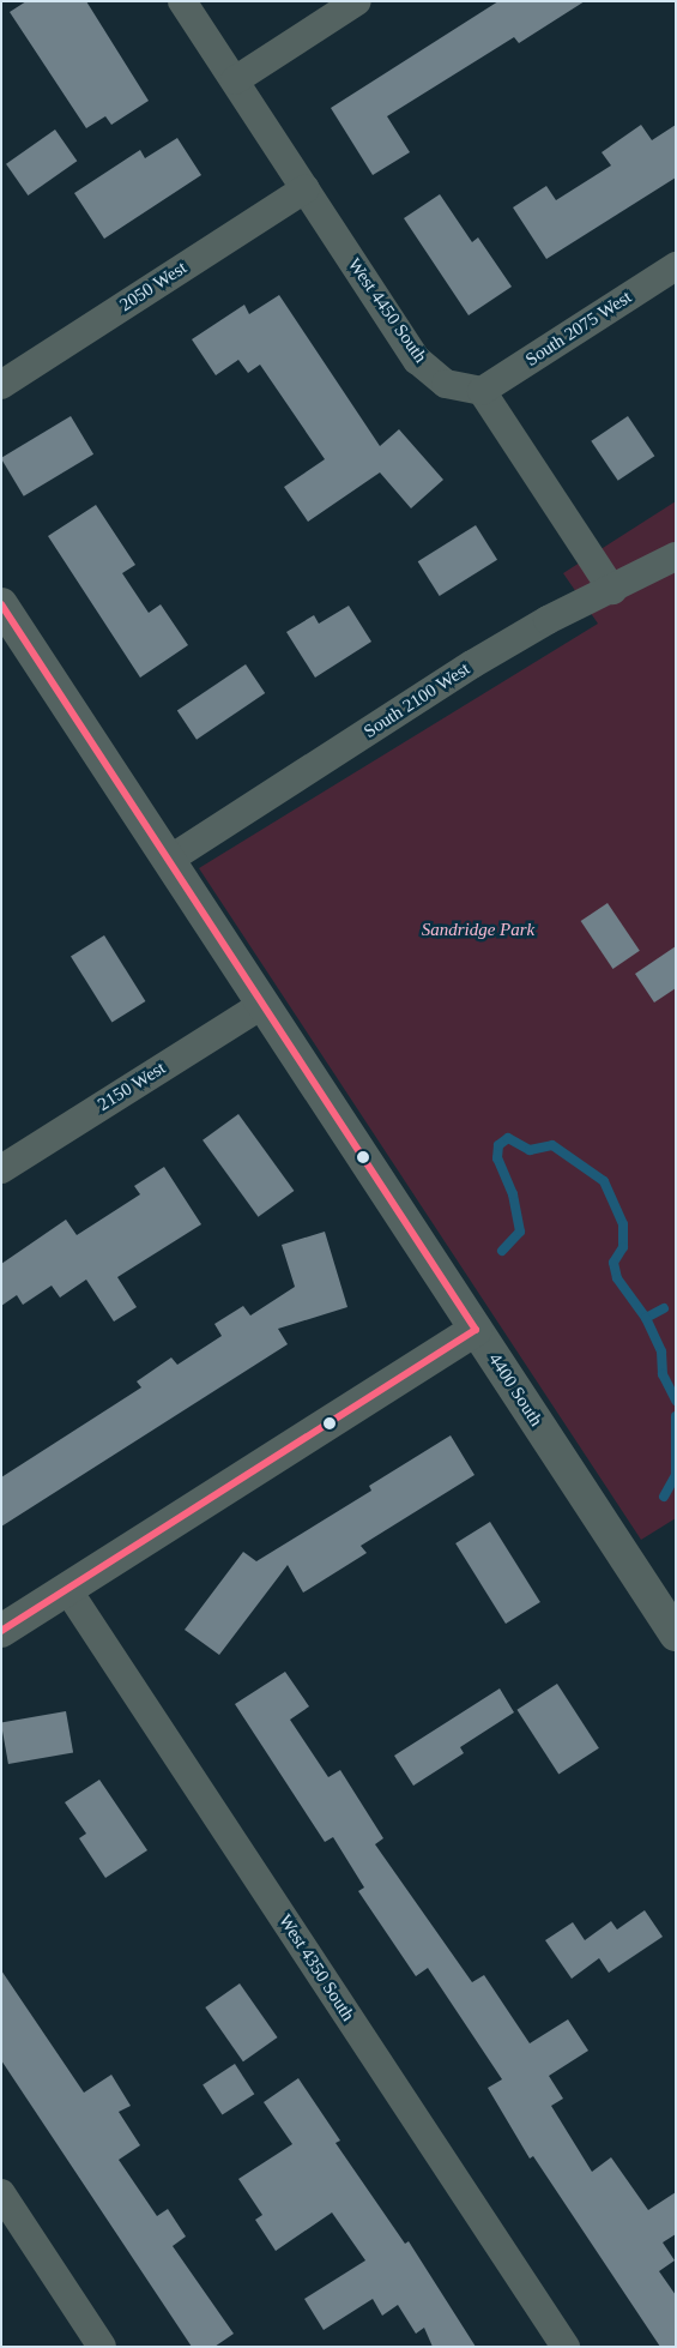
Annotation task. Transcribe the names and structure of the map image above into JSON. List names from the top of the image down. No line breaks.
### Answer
{"streets":{"street":["2050 West","West 4450 South","South 2075 West","South 2100 West","2150 West","4400 South","West 4350 South"]},"crossings":[["2050 West","West 4450 South"],["West 4450 South","South 2075 West"],["South 2100 West","4400 South"],["2150 West","4400 South"]],"parks":["Sandridge Park"]}
